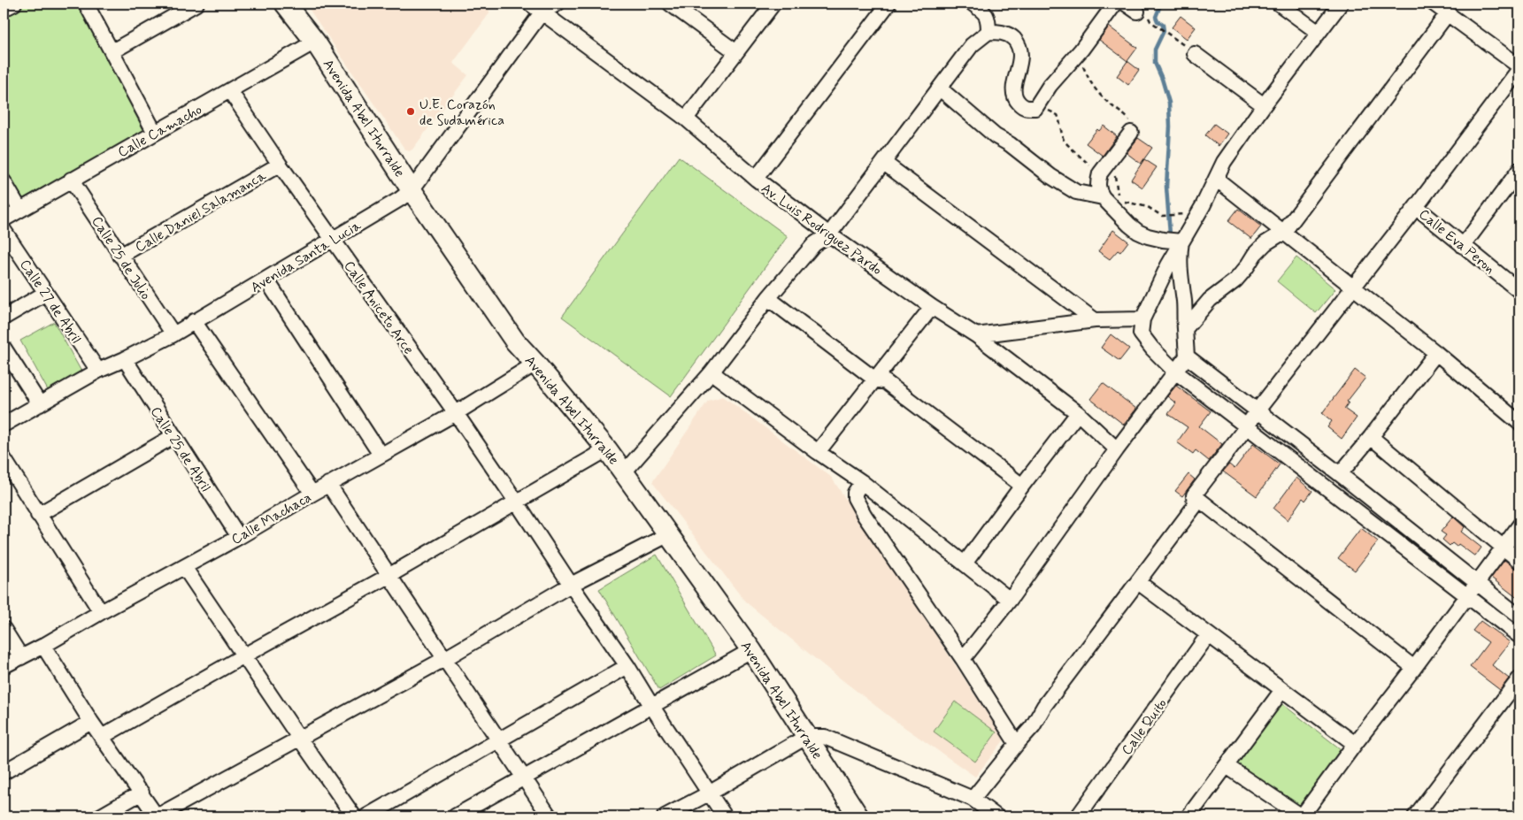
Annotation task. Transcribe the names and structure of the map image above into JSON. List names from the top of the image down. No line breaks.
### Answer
{"streets":{"street":["Avenida Abel Iturralde","Calle Camacho","Calle Daniel Salamanca","Av. Luis Rodriguez Pardo","Calle Eva Peron","Avenida Santa Lucia","Calle 25 de Julio","Calle 27 de Abril","Calle Aniceto Arce","Calle 25 de Abril","Calle Machaca","Calle Quito"]},"crossings":[["Avenida Abel Iturralde","Calle Camacho"],["Avenida Abel Iturralde","Avenida Santa Lucia"],["Avenida Abel Iturralde","Calle Machaca"],["Calle Camacho","Calle 25 de Julio"],["Calle Camacho","Calle Aniceto Arce"],["Calle Daniel Salamanca","Calle 25 de Julio"],["Calle Daniel Salamanca","Calle Aniceto Arce"],["Av. Luis Rodriguez Pardo","Avenida Santa Lucia"],["Avenida Santa Lucia","Calle 25 de Julio"],["Avenida Santa Lucia","Calle 27 de Abril"],["Avenida Santa Lucia","Calle Aniceto Arce"],["Avenida Santa Lucia","Calle 25 de Abril"],["Calle Aniceto Arce","Calle Machaca"],["Calle 25 de Abril","Calle Machaca"]],"places":["U.E. Corazón de Sudamérica"]}
